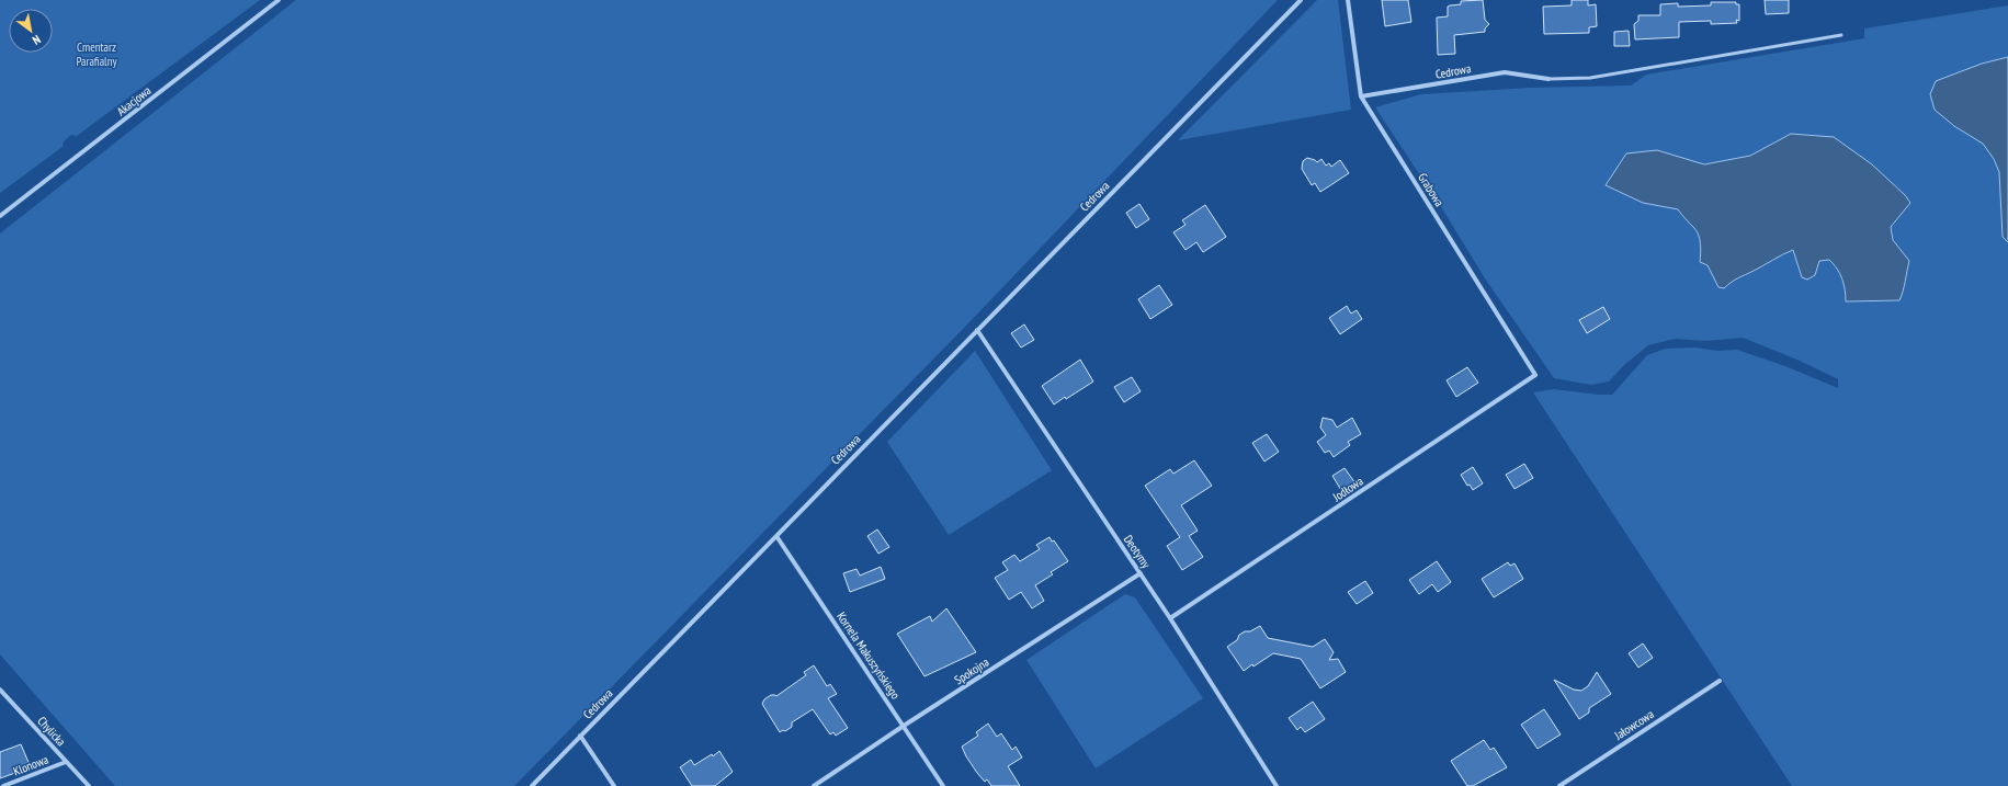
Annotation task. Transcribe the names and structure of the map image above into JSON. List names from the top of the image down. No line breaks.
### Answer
{"streets":{"street":["Cedrowa","Akacjowa","Grabowa","Jodłowa","Deotymy","Kornela Makuszyńskiego","Spokojna","Jałowcowa","Chylicka","Klonowa"]},"crossings":[["Cedrowa","Grabowa"],["Cedrowa","Deotymy"],["Cedrowa","Kornela Makuszyńskiego"],["Grabowa","Jodłowa"],["Jodłowa","Deotymy"],["Deotymy","Spokojna"],["Kornela Makuszyńskiego","Spokojna"],["Chylicka","Klonowa"]],"parks":["Cmentarz Parafialny"],"north":"bottom right"}
